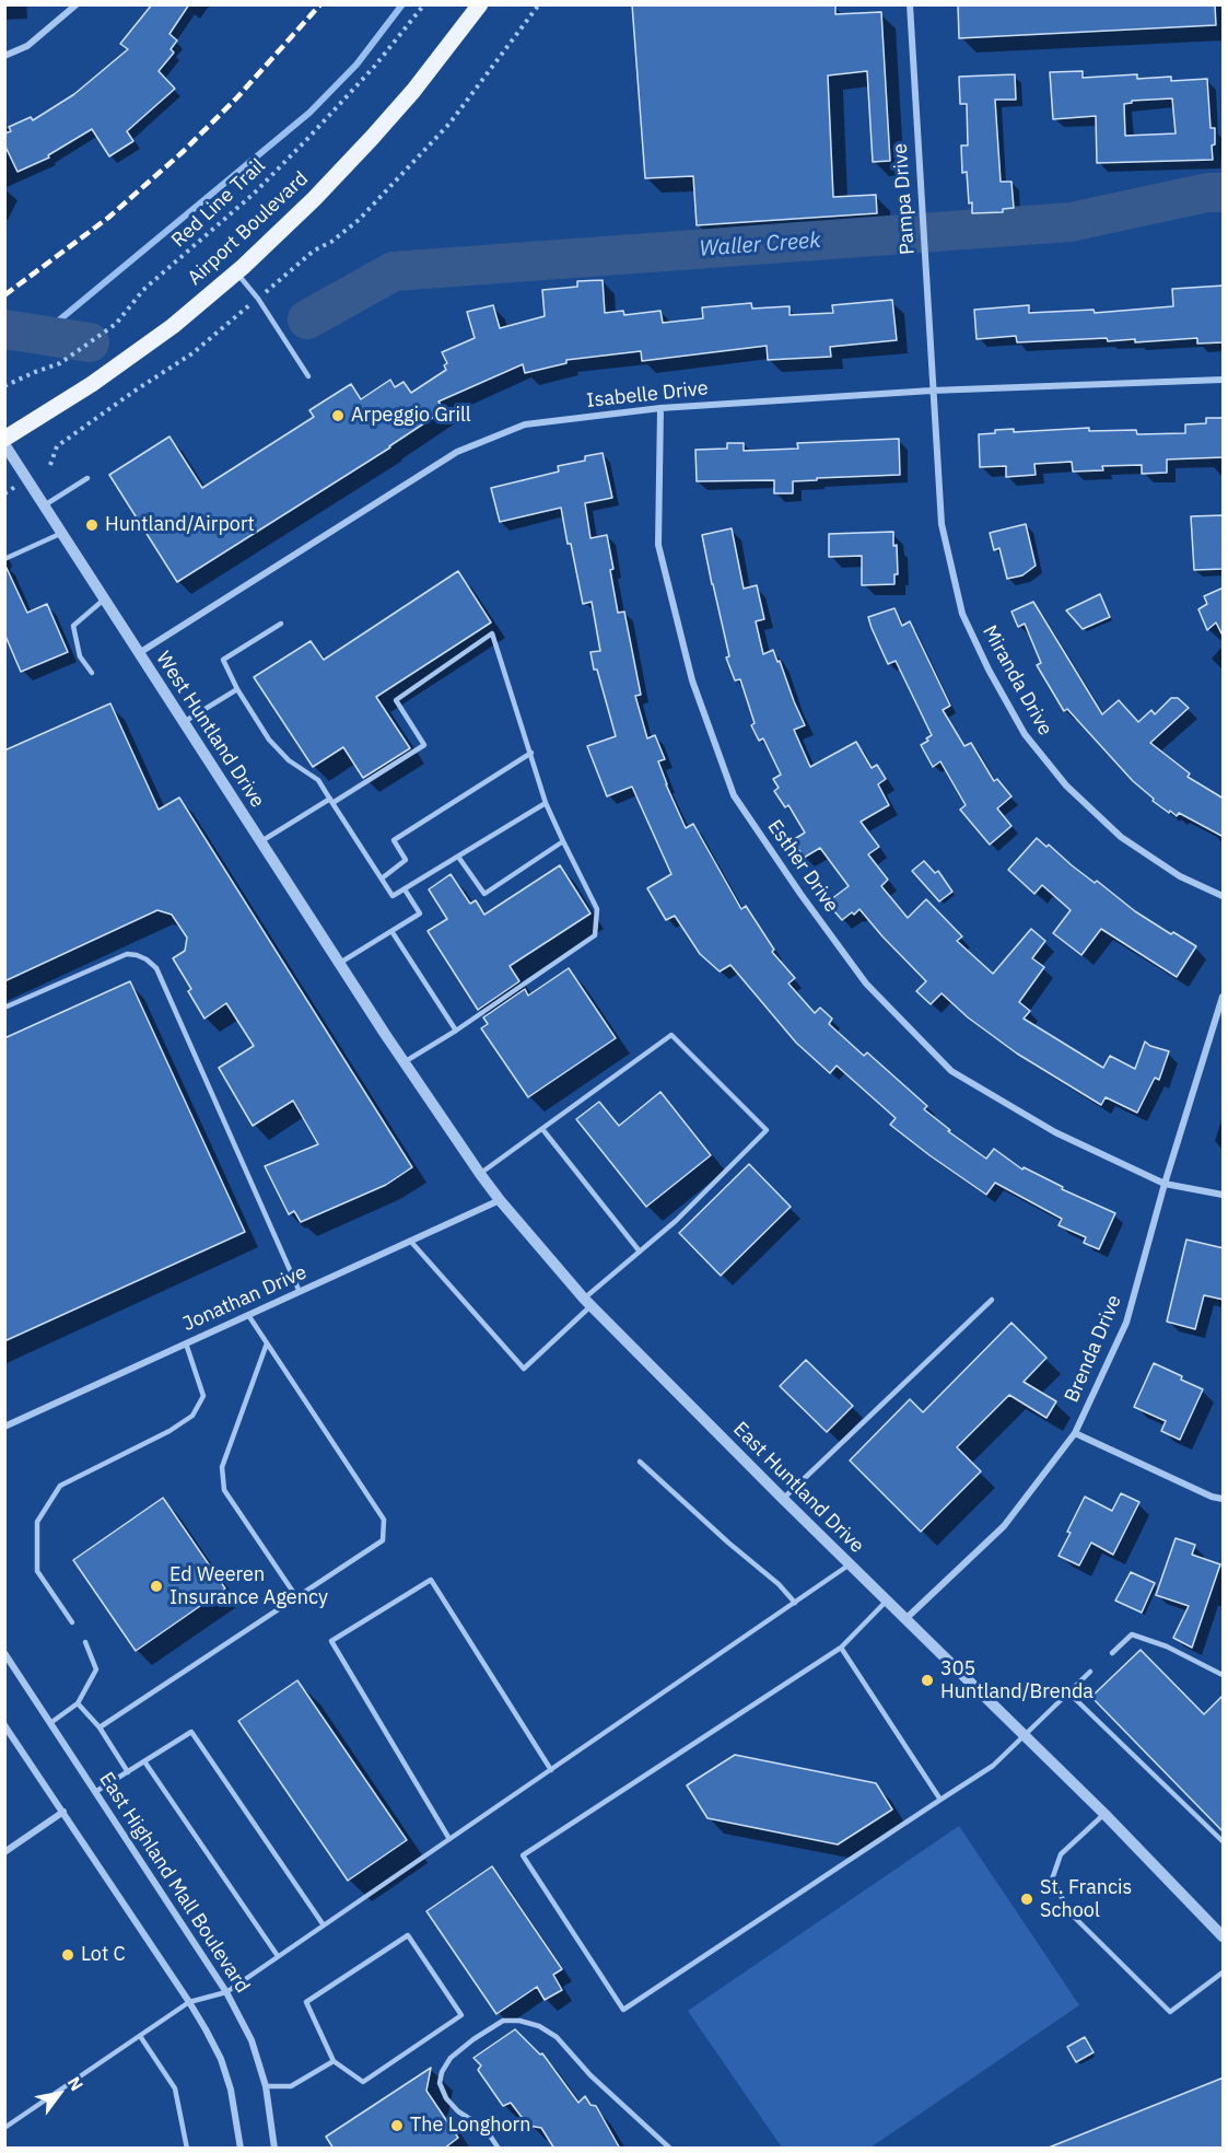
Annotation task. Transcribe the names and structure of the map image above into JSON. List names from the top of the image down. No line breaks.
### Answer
{"streets":{"main road":["Airport Boulevard"],"street":["Pampa Drive","Isabelle Drive","Miranda Drive","West Huntland Drive","Esther Drive","Jonathan Drive","Brenda Drive","East Huntland Drive","East Highland Mall Boulevard"],"path":["Red Line Trail"]},"crossings":[["Pampa Drive","Isabelle Drive"],["Pampa Drive","Miranda Drive"],["Isabelle Drive","Miranda Drive"],["Isabelle Drive","West Huntland Drive"],["Isabelle Drive","Esther Drive"],["West Huntland Drive","East Huntland Drive"],["Esther Drive","Brenda Drive"],["Jonathan Drive","East Huntland Drive"],["Brenda Drive","East Huntland Drive"]],"water":["Waller Creek"],"places":["Arpeggio Grill","Huntland/Airport","Ed Weeren Insurance Agency","305 Huntland/Brenda","St. Francis School","Lot C","The Longhorn"],"north":"top right"}
